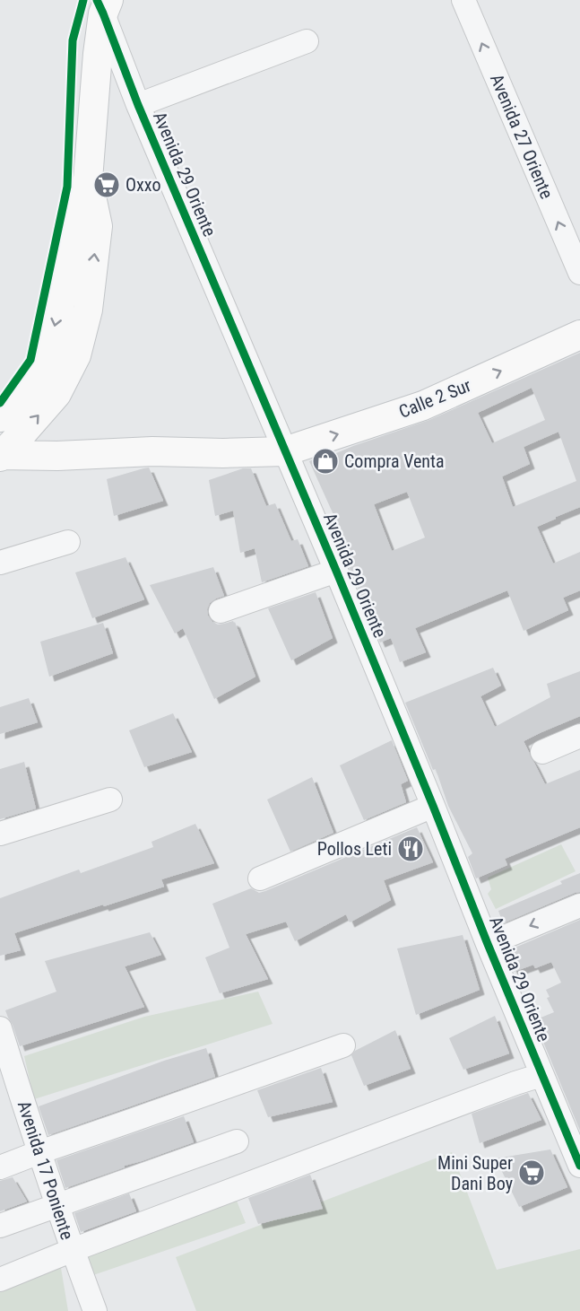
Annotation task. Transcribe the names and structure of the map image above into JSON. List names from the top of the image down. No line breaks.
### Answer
{"streets":{"main road":["Calle 2 Sur"],"street":["Avenida 27 Oriente","Avenida 29 Oriente","Avenida 17 Poniente"]},"crossings":[["Avenida 29 Oriente","Calle 2 Sur"]],"one_way":["Avenida 27 Oriente","Calle 2 Sur"],"places":{"supermarket":["Oxxo","Mini Super Dani Boy"],"shop":["Compra Venta"],"restaurant":["Pollos Leti"]}}
